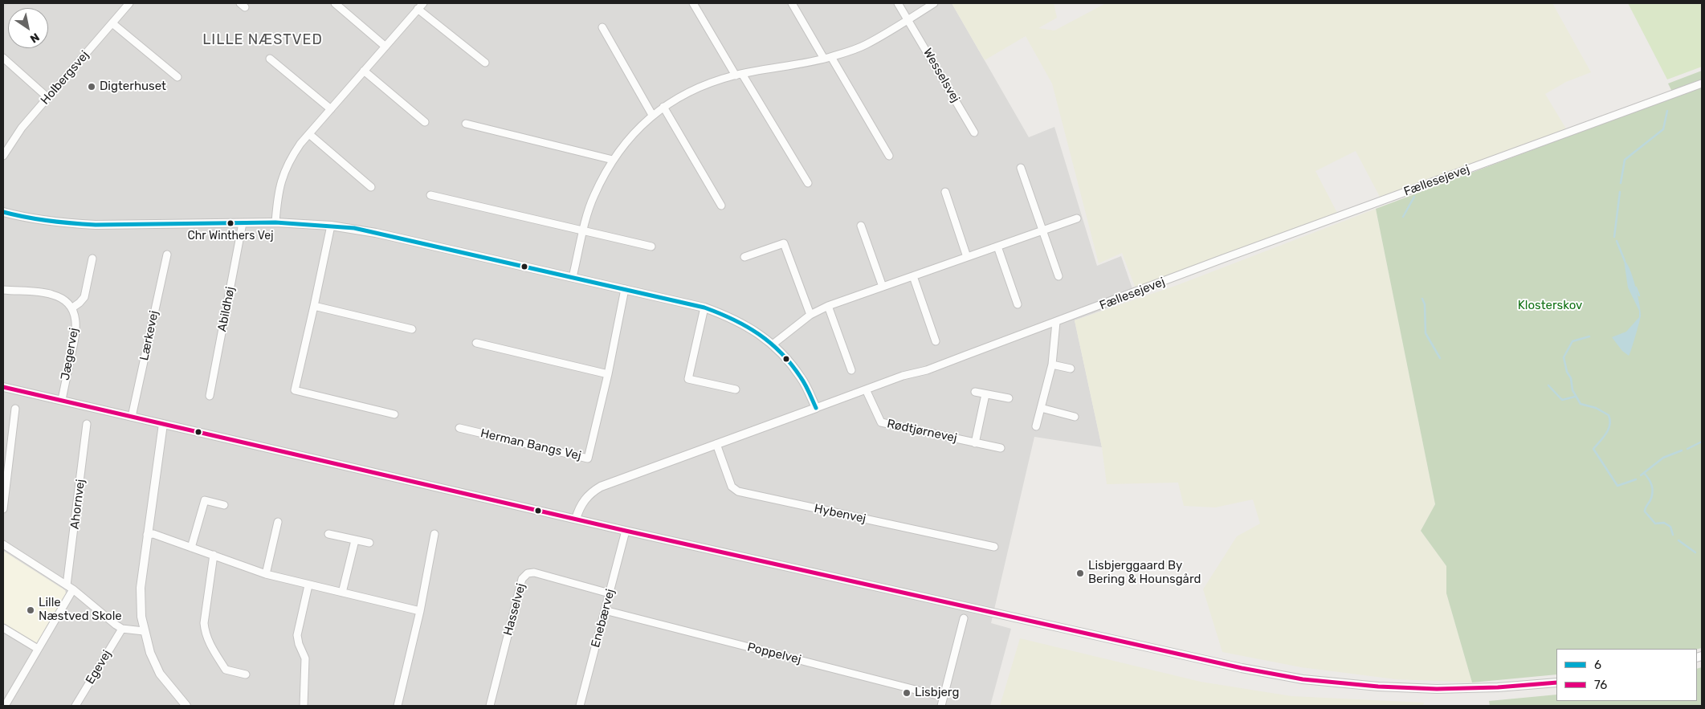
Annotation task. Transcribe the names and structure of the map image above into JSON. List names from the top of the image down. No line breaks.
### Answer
{"streets":{"street":["Wesselsvej","Holbergsvej","Fællesejevej","Abildhøj","Lærkevej","Jægervej","Rødtjørnevej","Herman Bangs Vej","Ahornvej","Hybenvej","Hasselvej","Enebærvej","Poppelvej","Egevej"]},"crossings":[["Fællesejevej","Rødtjørnevej"],["Fællesejevej","Hybenvej"],["Hasselvej","Enebærvej"],["Enebærvej","Poppelvej"]],"districts":["LILLE NÆSTVED"],"parks":["Klosterskov"],"places":["Digterhuset","Chr Winthers Vej","Lisbjerggaard By Bering & Hounsgård","Lille Næstved Skole","Lisbjerg"],"lines":["transit line 6","transit line 76"],"legend":["6","76"],"north":"bottom right"}
